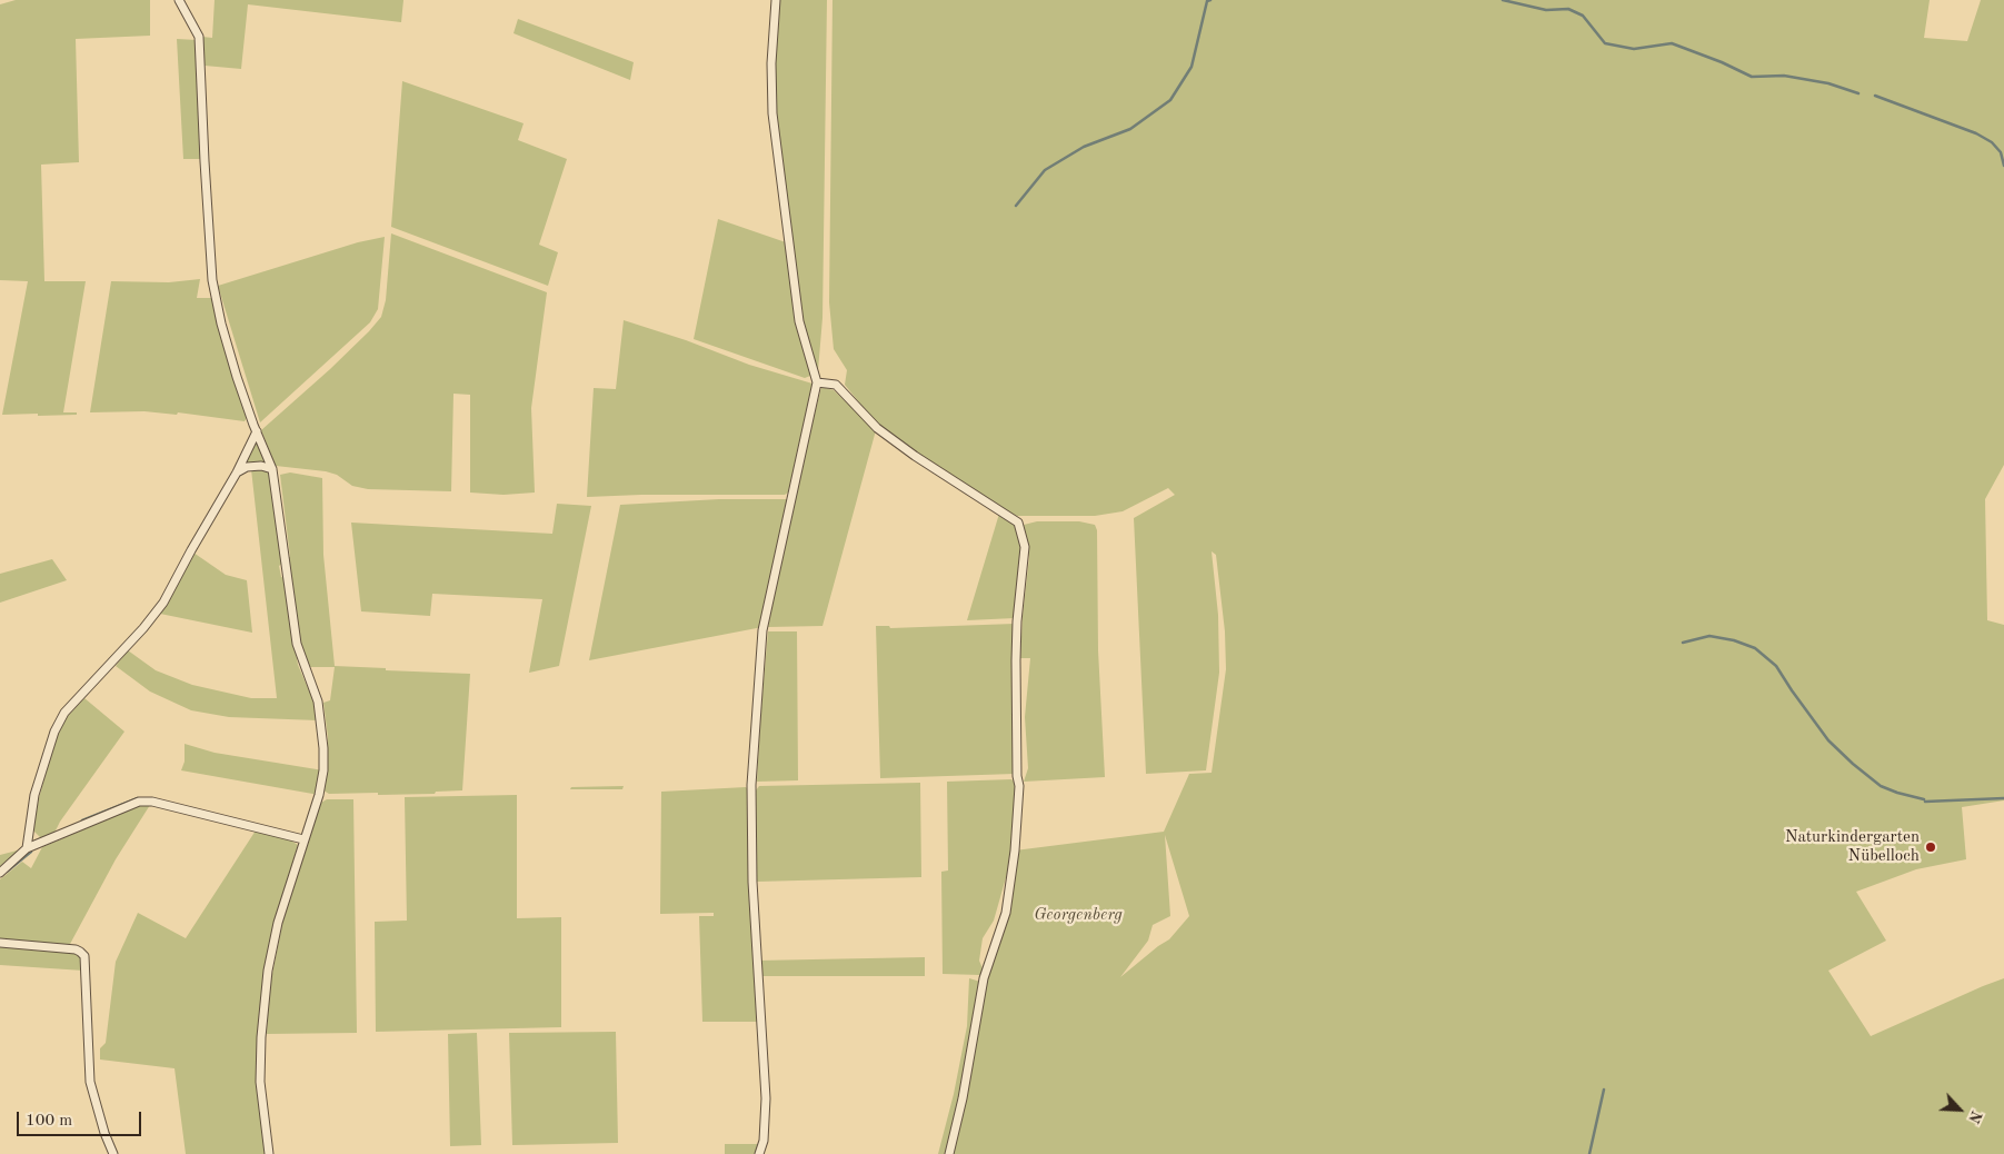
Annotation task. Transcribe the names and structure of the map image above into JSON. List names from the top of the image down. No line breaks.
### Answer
{"parks":["Georgenberg"],"places":["Naturkindergarten Nübelloch"],"scale_bar":"100 m","north":"bottom right"}
